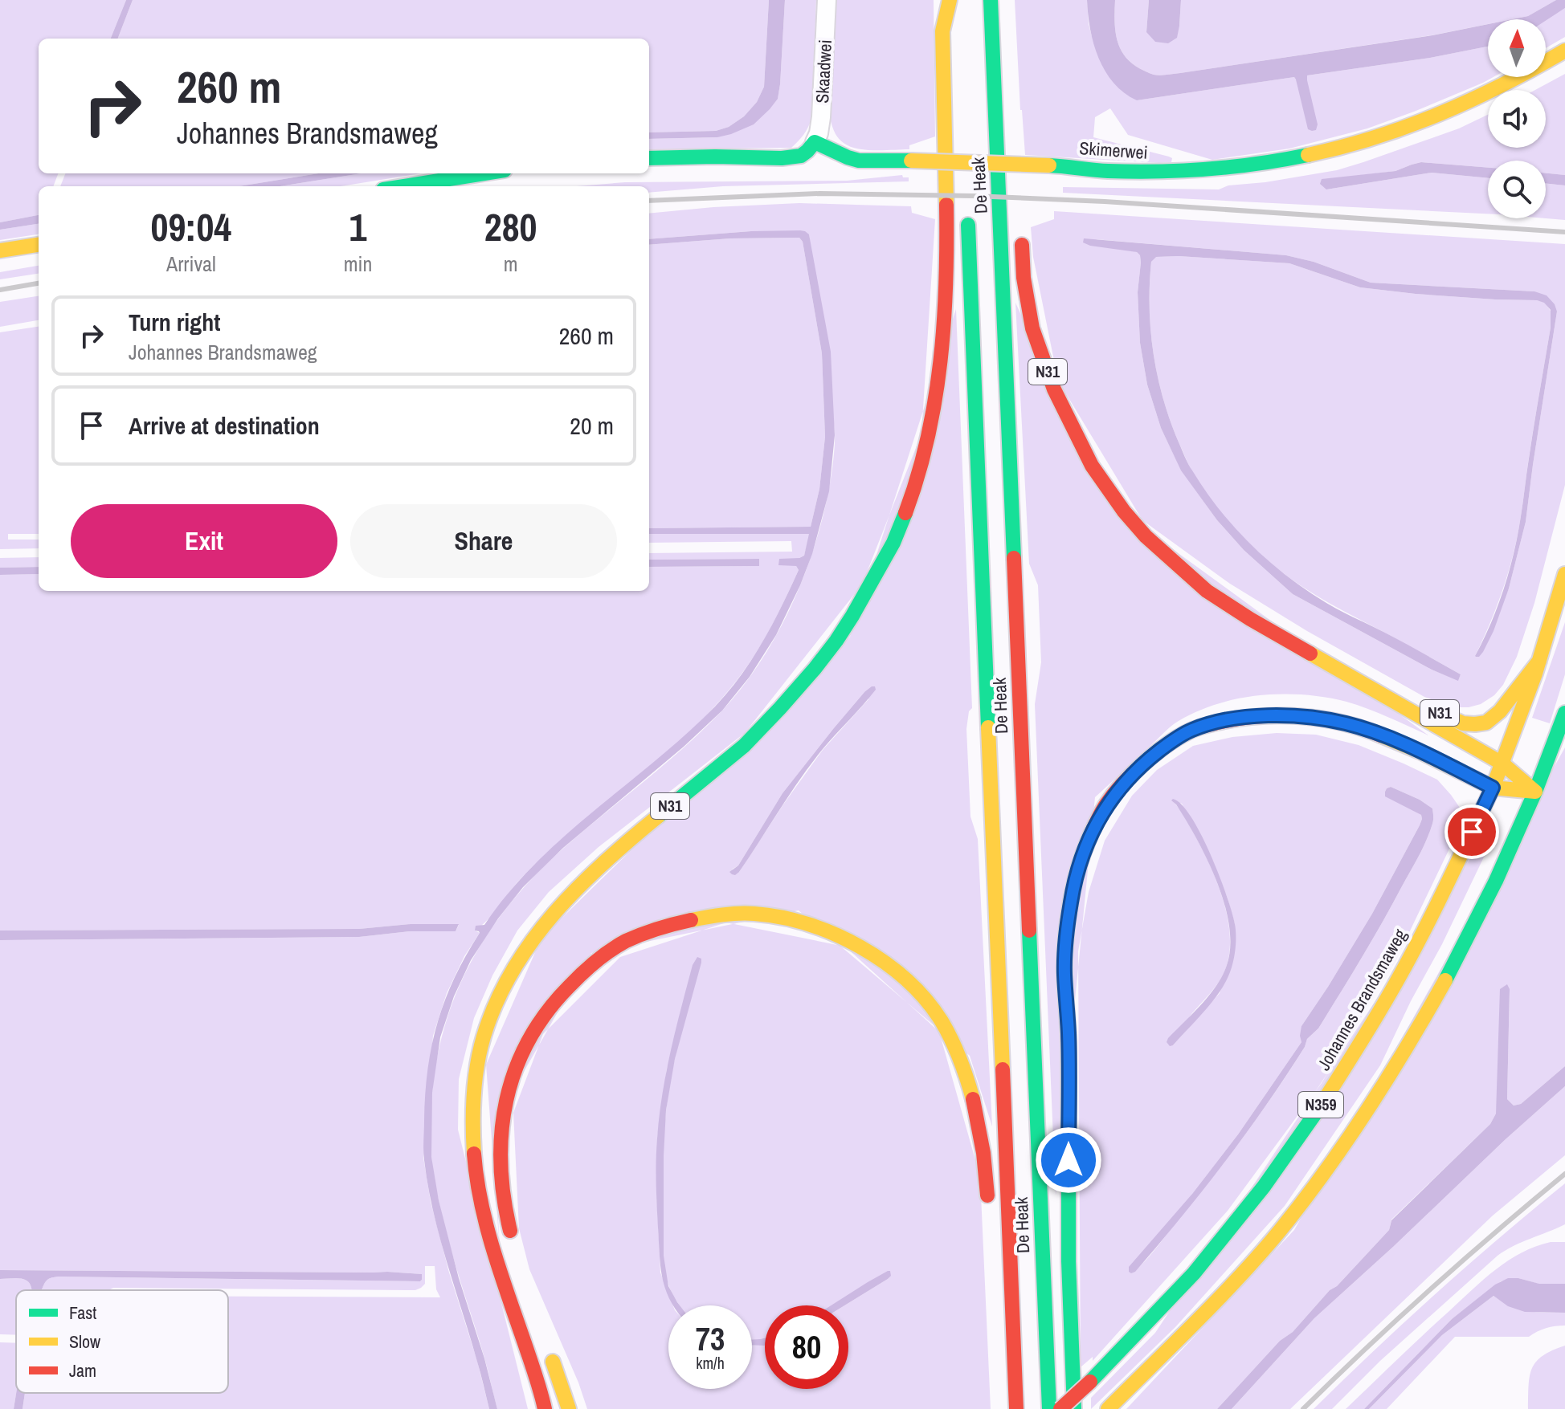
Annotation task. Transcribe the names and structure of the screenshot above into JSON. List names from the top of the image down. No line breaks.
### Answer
{"streets":{"main road":["Skimerwei","De Heak","N31","Johannes Brandsmaweg","N359"],"street":["Skaadwei"]},"crossings":[["Skaadwei","Skimerwei"],["N31","Johannes Brandsmaweg"]],"legend":["Fast","Slow","Jam"],"north":"top","page":{"turn":["260 m","Johannes Brandsmaweg"],"eta":["09:04","Arrival","1","min","280","m"],"list":[{"name":"Turn right","note":"Johannes Brandsmaweg","value":"260 m"},{"name":"Arrive at destination","value":"20 m"}],"buttons":["Exit","Share"],"speed":"73 km/h","limit":"80"}}
